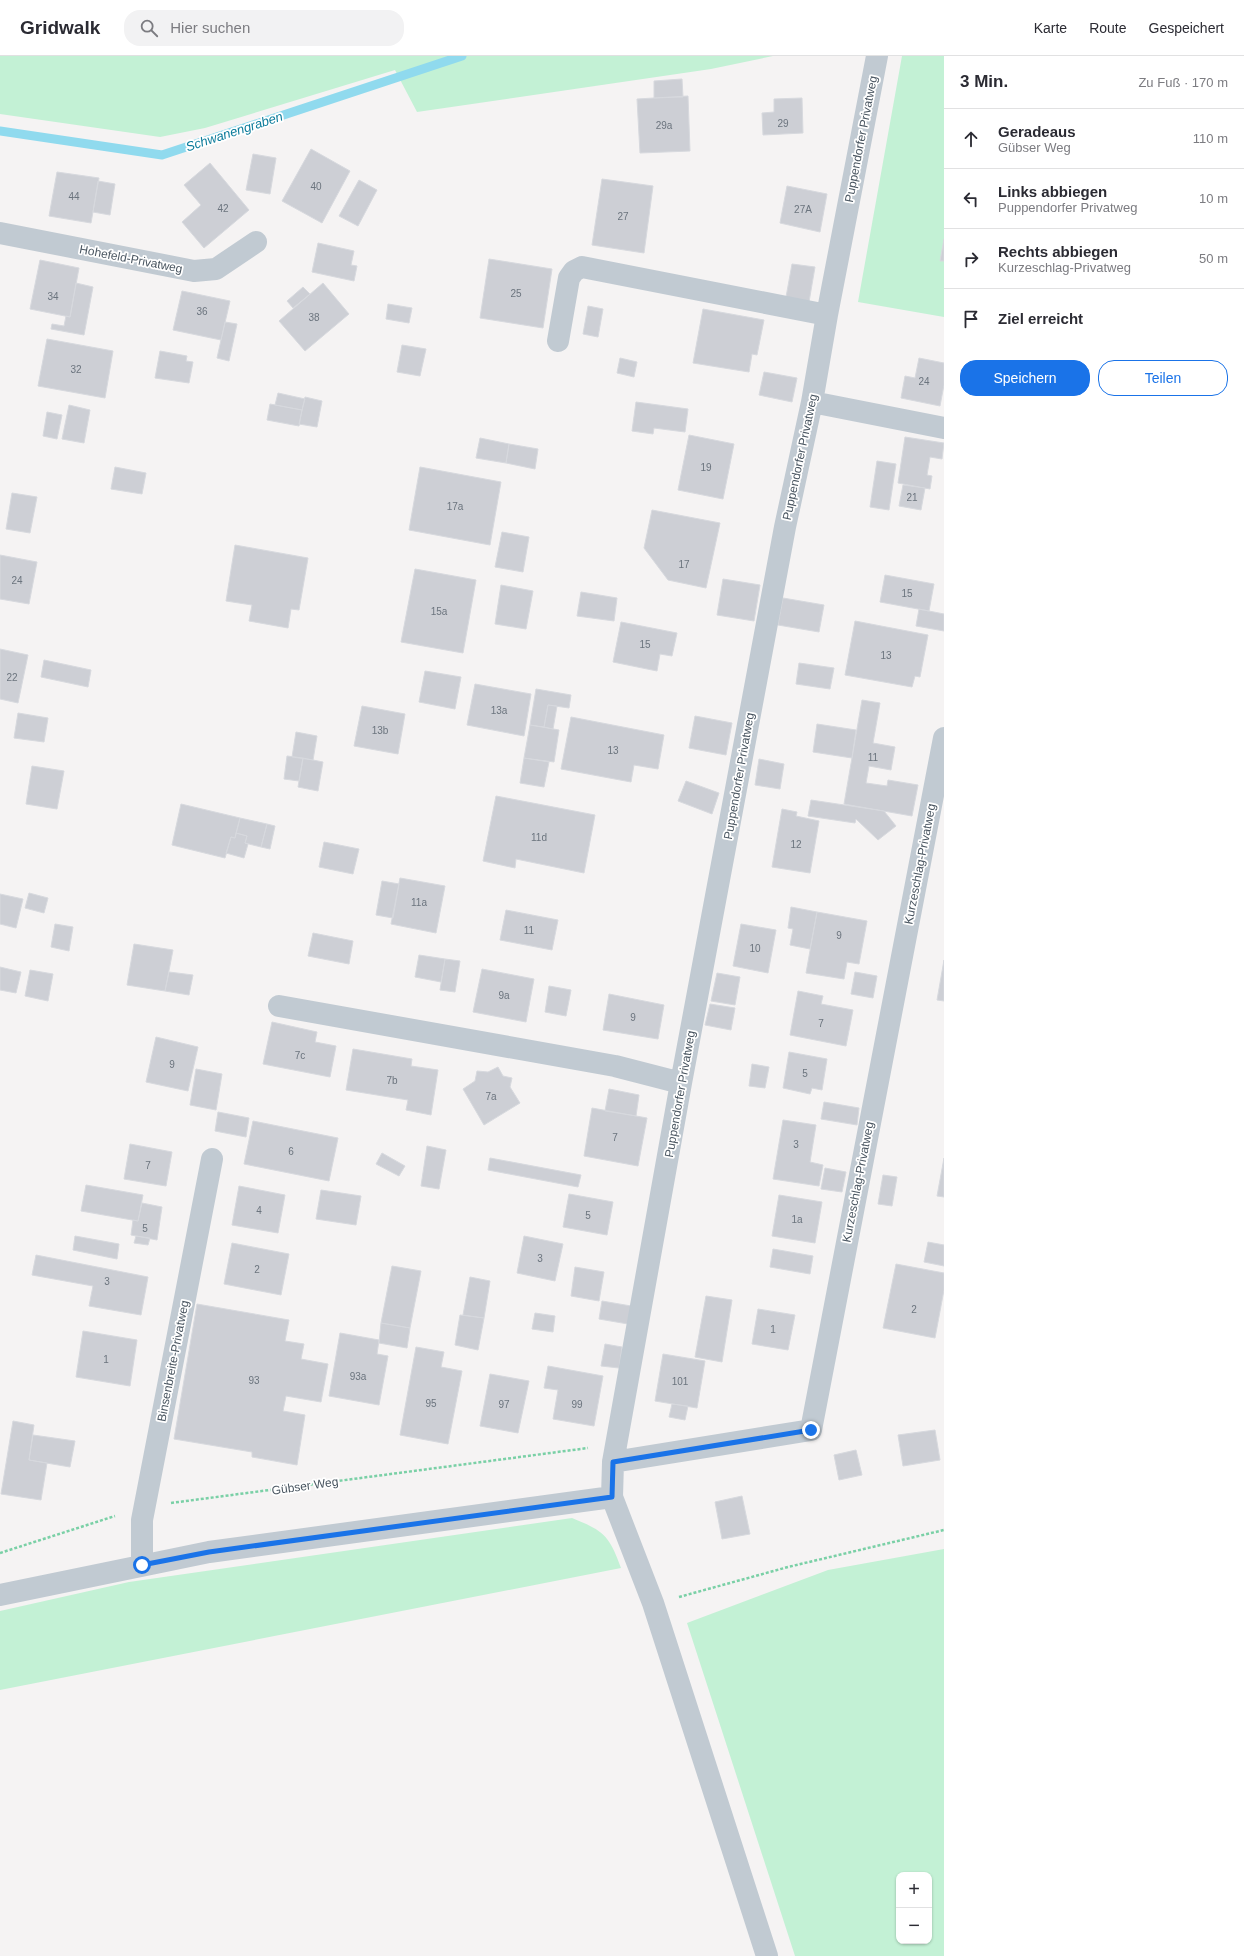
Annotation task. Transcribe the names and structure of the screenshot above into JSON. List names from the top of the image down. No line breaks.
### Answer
{"streets":{"street":["Puppendorfer Privatweg","Hohefeld-Privatweg","Kurzeschlag-Privatweg","Binsenbreite-Privatweg"],"path":["Gübser Weg"]},"crossings":[["Puppendorfer Privatweg","Kurzeschlag-Privatweg"],["Puppendorfer Privatweg","Gübser Weg"],["Kurzeschlag-Privatweg","Gübser Weg"],["Binsenbreite-Privatweg","Gübser Weg"]],"water":["Schwanengraben"],"house_numbers":["29","29a","40","44","42","27A","27","25","34","36","38","32","24","19","21","17a","17","24","15","15a","15","13","22","13a","13b","13","11","11d","12","11a","11","9","10","9a","9","7","7c","9","5","7b","7a","7","3","6","7","4","5","1a","5","3","2","3","2","1","1","93a","93","101","95","97","99"],"page":{"header":"Gridwalk","search":"Hier suchen","nav":["Karte","Route","Gespeichert"],"heading":["3 Min.","Zu Fuß · 170 m"],"list":[["Geradeaus","Gübser Weg","110 m"],["Links abbiegen","Puppendorfer Privatweg","10 m"],["Rechts abbiegen","Kurzeschlag-Privatweg","50 m"],"Ziel erreicht"],"buttons":["Speichern","Teilen"],"map_buttons":["+","−"]}}
